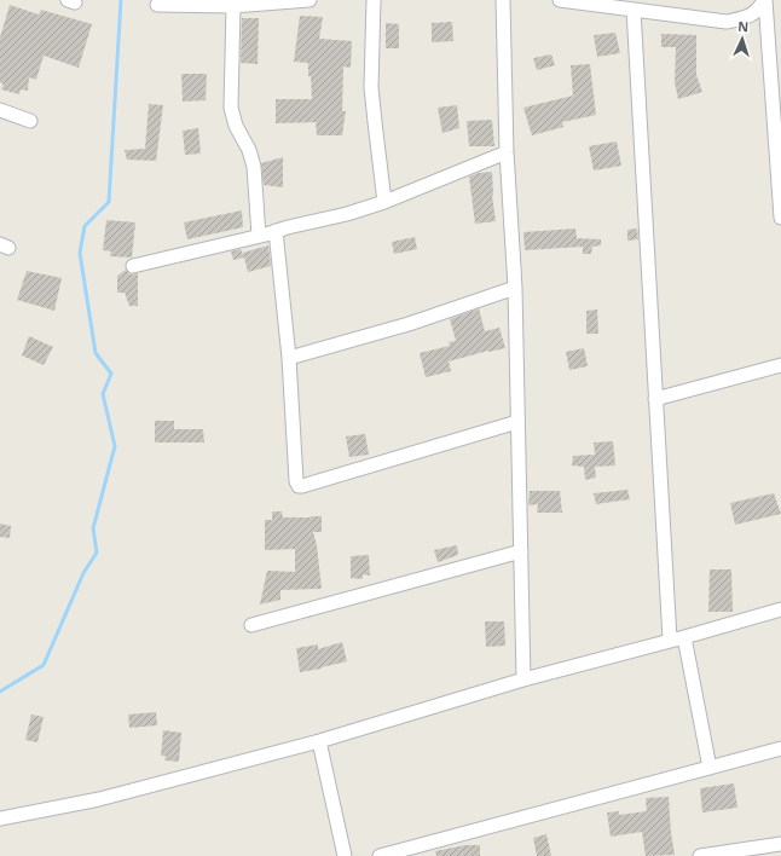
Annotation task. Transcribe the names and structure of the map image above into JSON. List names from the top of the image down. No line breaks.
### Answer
{"north":"top"}
